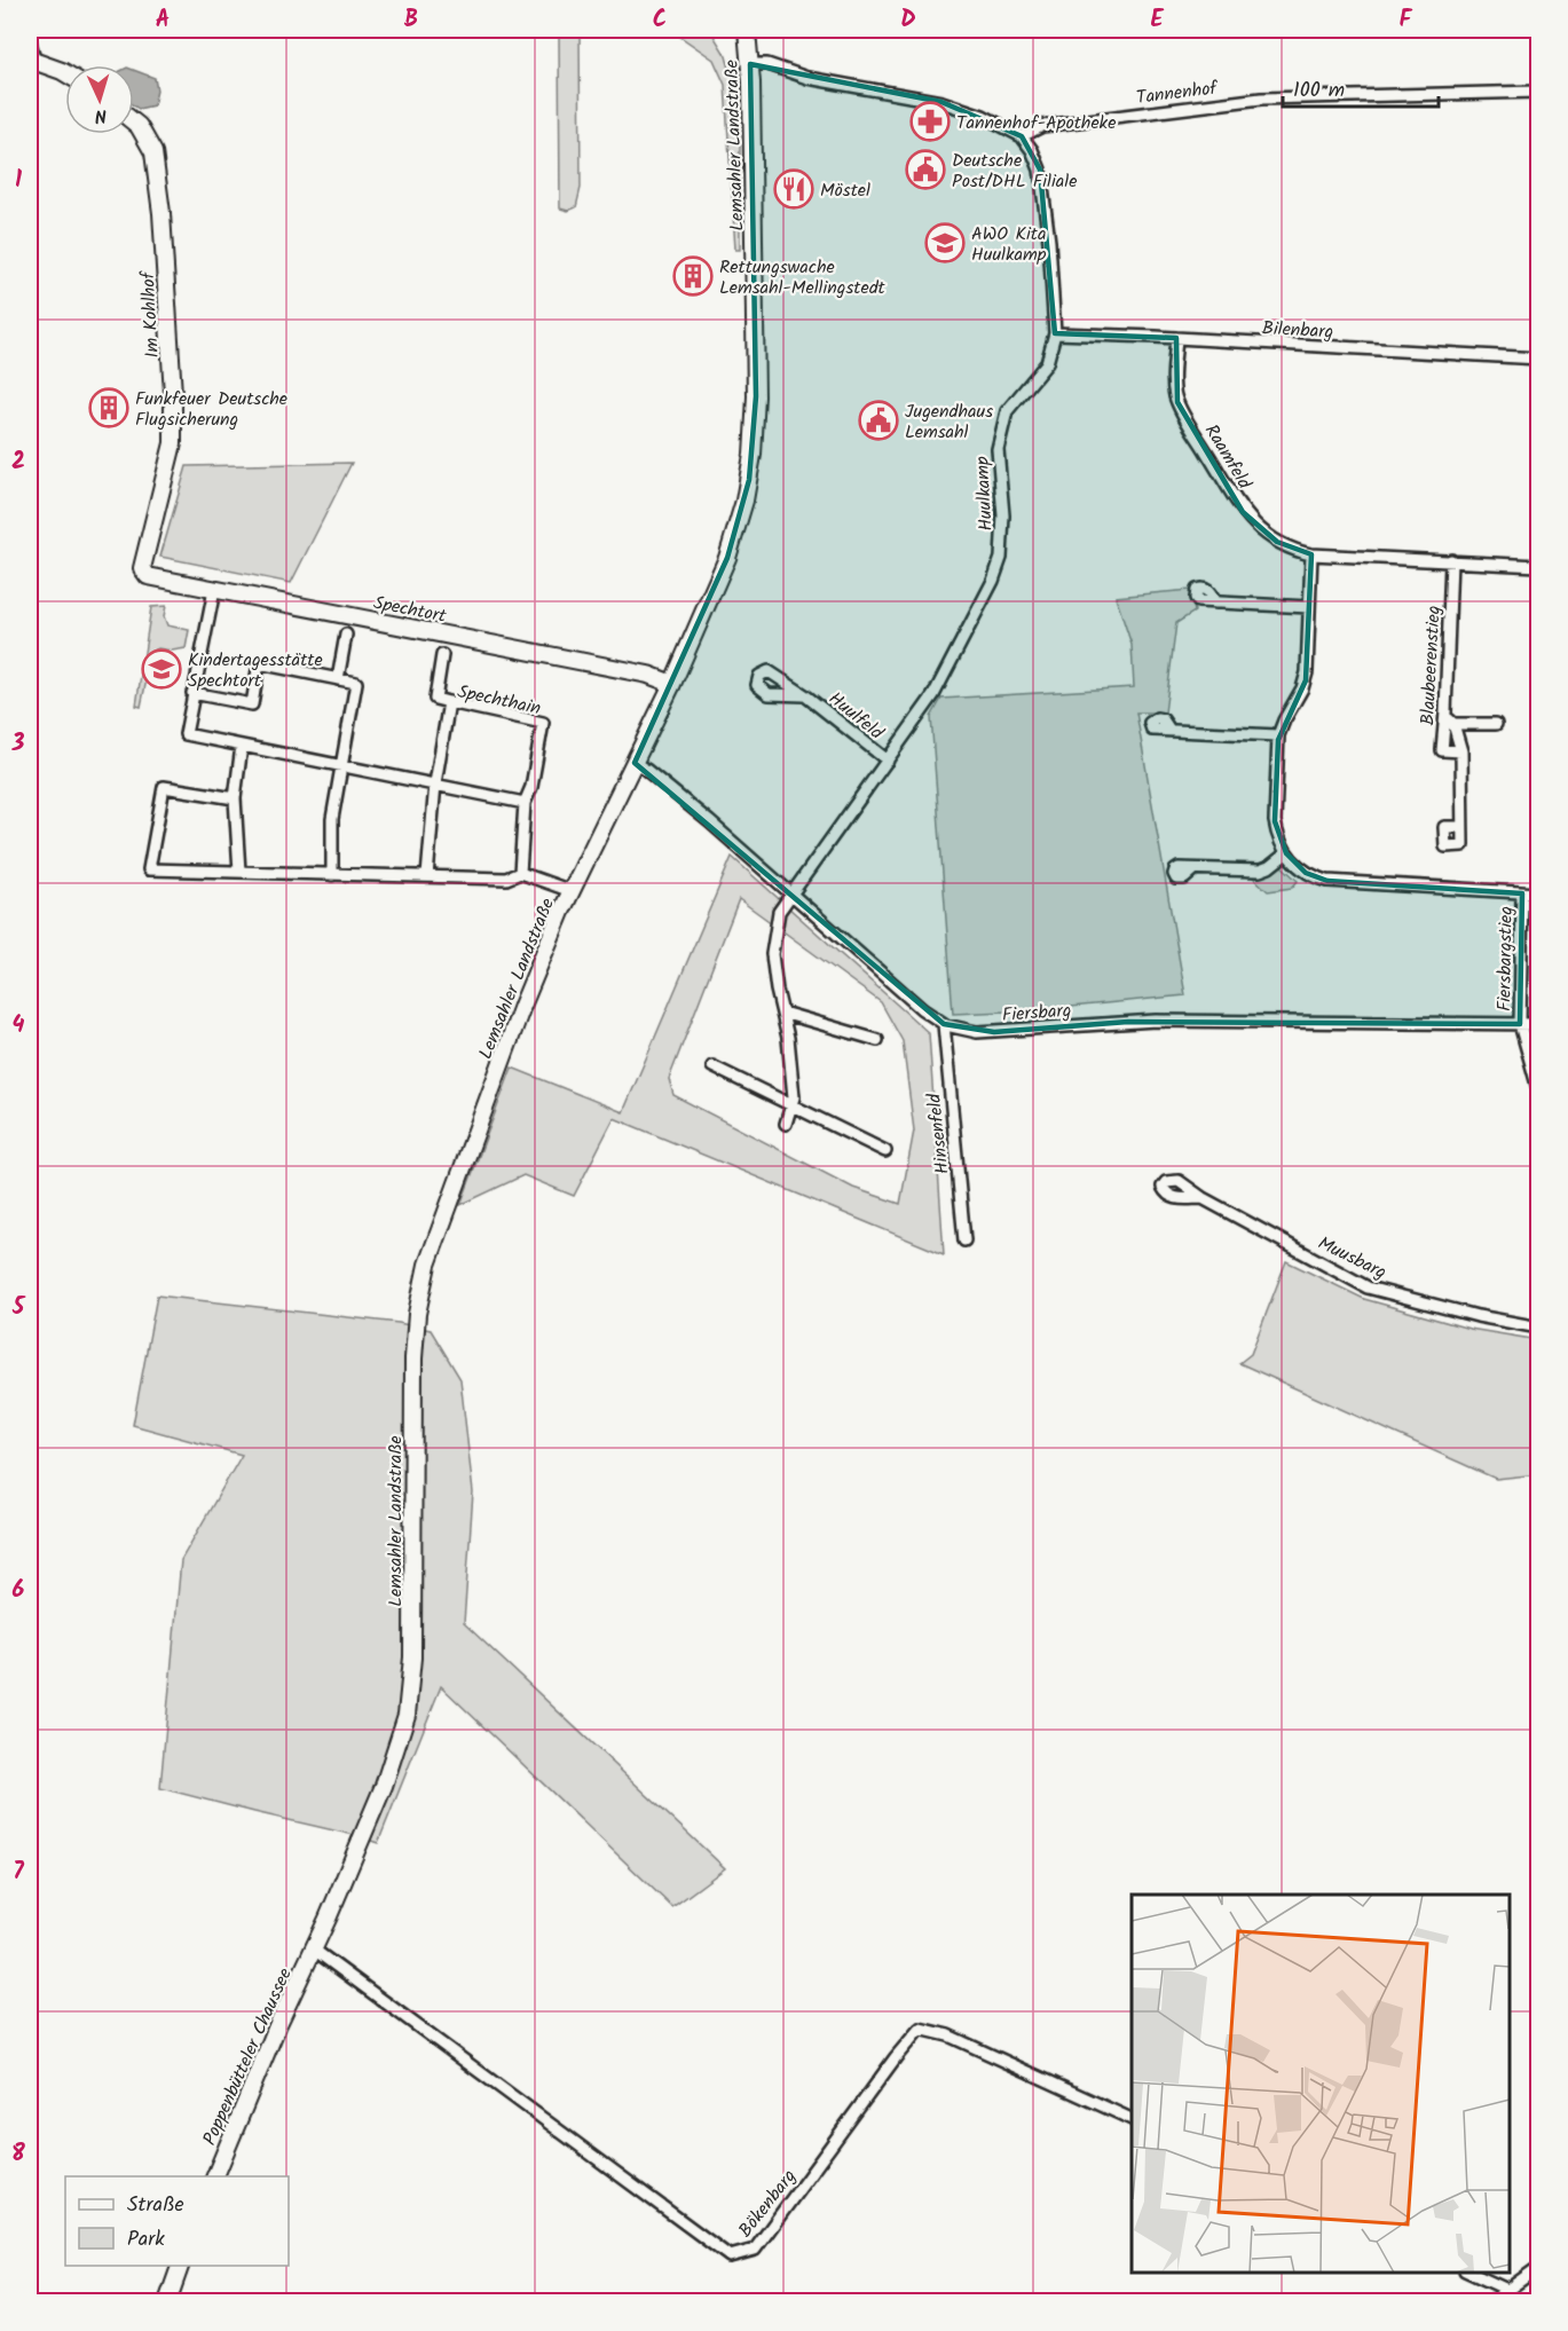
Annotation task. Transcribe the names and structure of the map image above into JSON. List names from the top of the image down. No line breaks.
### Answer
{"streets":{"main road":["Lemsahler Landstraße","Im Kohlhof","Spechtort","Poppenbütteler Chaussee"],"street":["Tannenhof","Bilenbarg","Raamfeld","Huulkamp","Blaubeerenstieg","Spechthain","Huulfeld","Fiersbargstieg","Fiersbarg","Hinsenfeld","Muusbarg","Bökenbarg"]},"crossings":[["Tannenhof","Huulkamp"],["Lemsahler Landstraße","Spechtort"],["Lemsahler Landstraße","Fiersbarg"],["Lemsahler Landstraße","Poppenbütteler Chaussee"],["Lemsahler Landstraße","Bökenbarg"],["Im Kohlhof","Spechtort"],["Bilenbarg","Raamfeld"],["Bilenbarg","Huulkamp"],["Raamfeld","Blaubeerenstieg"],["Huulkamp","Huulfeld"],["Huulkamp","Fiersbarg"],["Fiersbargstieg","Fiersbarg"],["Fiersbarg","Hinsenfeld"],["Poppenbütteler Chaussee","Bökenbarg"]],"places":{"pharmacy":["Tannenhof-Apotheke"],"public building":["Deutsche Post/DHL Filiale","Jugendhaus Lemsahl"],"restaurant":["Möstel"],"school or university":["AWO Kita Huulkamp","Kindertagesstätte Spechtort"],"building":["Rettungswache Lemsahl-Mellingstedt","Funkfeuer Deutsche Flugsicherung"]},"legend":["Straße","Park"],"scale_bar":"100 m","north":"bottom","grid":{"columns":["A","B","C","D","E","F"],"rows":["1","2","3","4","5","6","7","8"]}}
